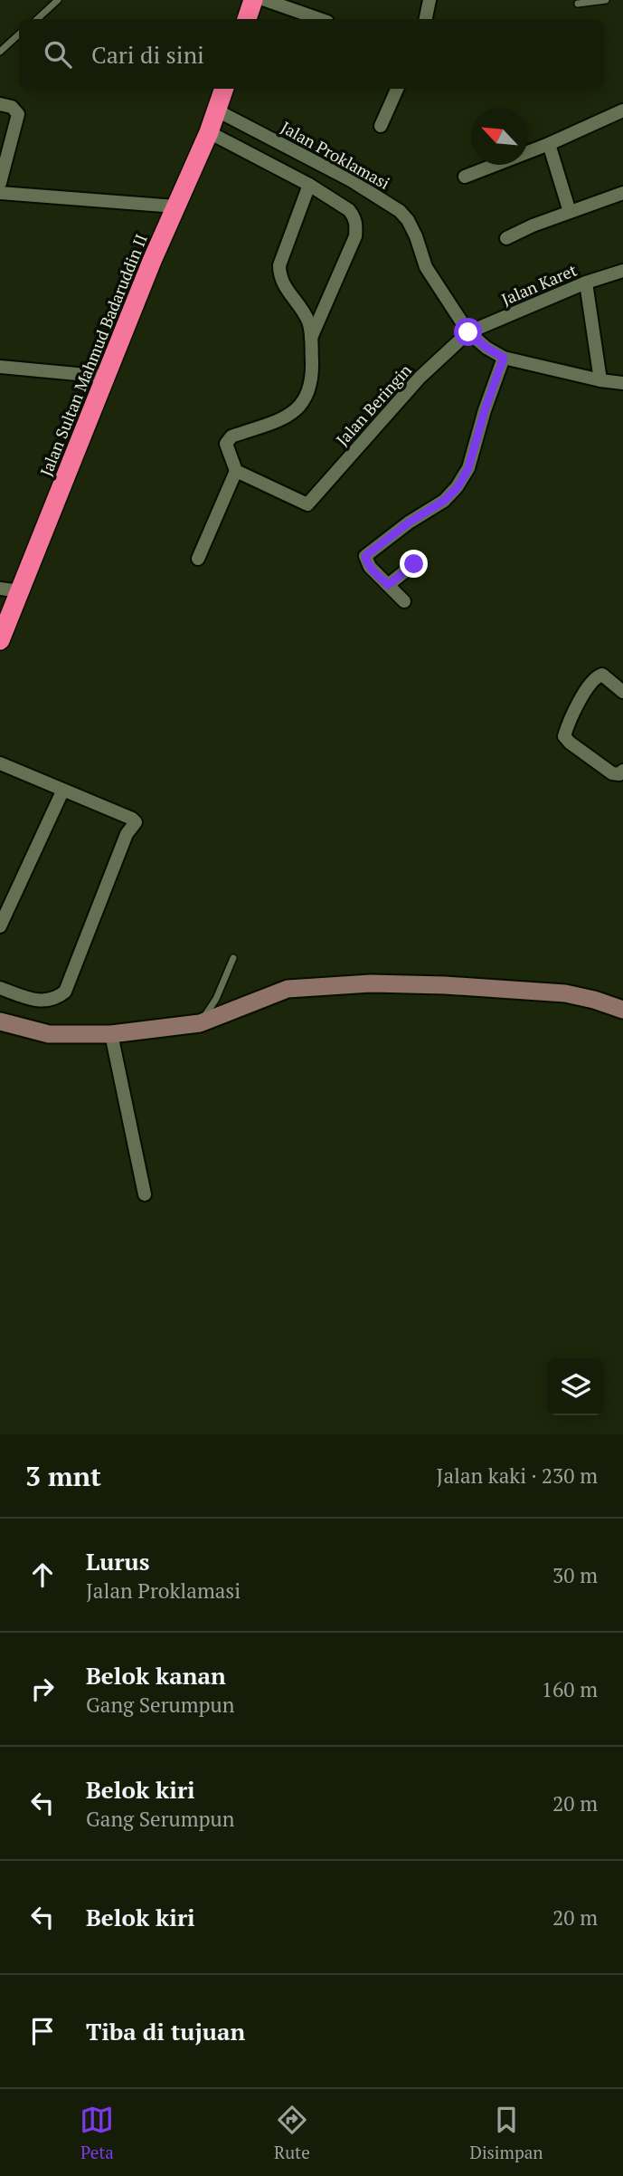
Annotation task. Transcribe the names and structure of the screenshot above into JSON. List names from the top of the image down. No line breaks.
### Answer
{"streets":{"highway":["Jalan Sultan Mahmud Badaruddin II"],"street":["Jalan Proklamasi","Jalan Karet","Jalan Beringin"]},"crossings":[["Jalan Proklamasi","Jalan Karet"],["Jalan Proklamasi","Jalan Sultan Mahmud Badaruddin II"],["Jalan Proklamasi","Jalan Beringin"],["Jalan Karet","Jalan Beringin"]],"north":"top left","page":{"search":"Cari di sini","heading":["3 mnt","Jalan kaki · 230 m"],"list":[["Lurus","Jalan Proklamasi","30 m"],["Belok kanan","Gang Serumpun","160 m"],["Belok kiri","Gang Serumpun","20 m"],["Belok kiri","20 m"],"Tiba di tujuan"],"nav":["Peta","Rute","Disimpan"]}}
